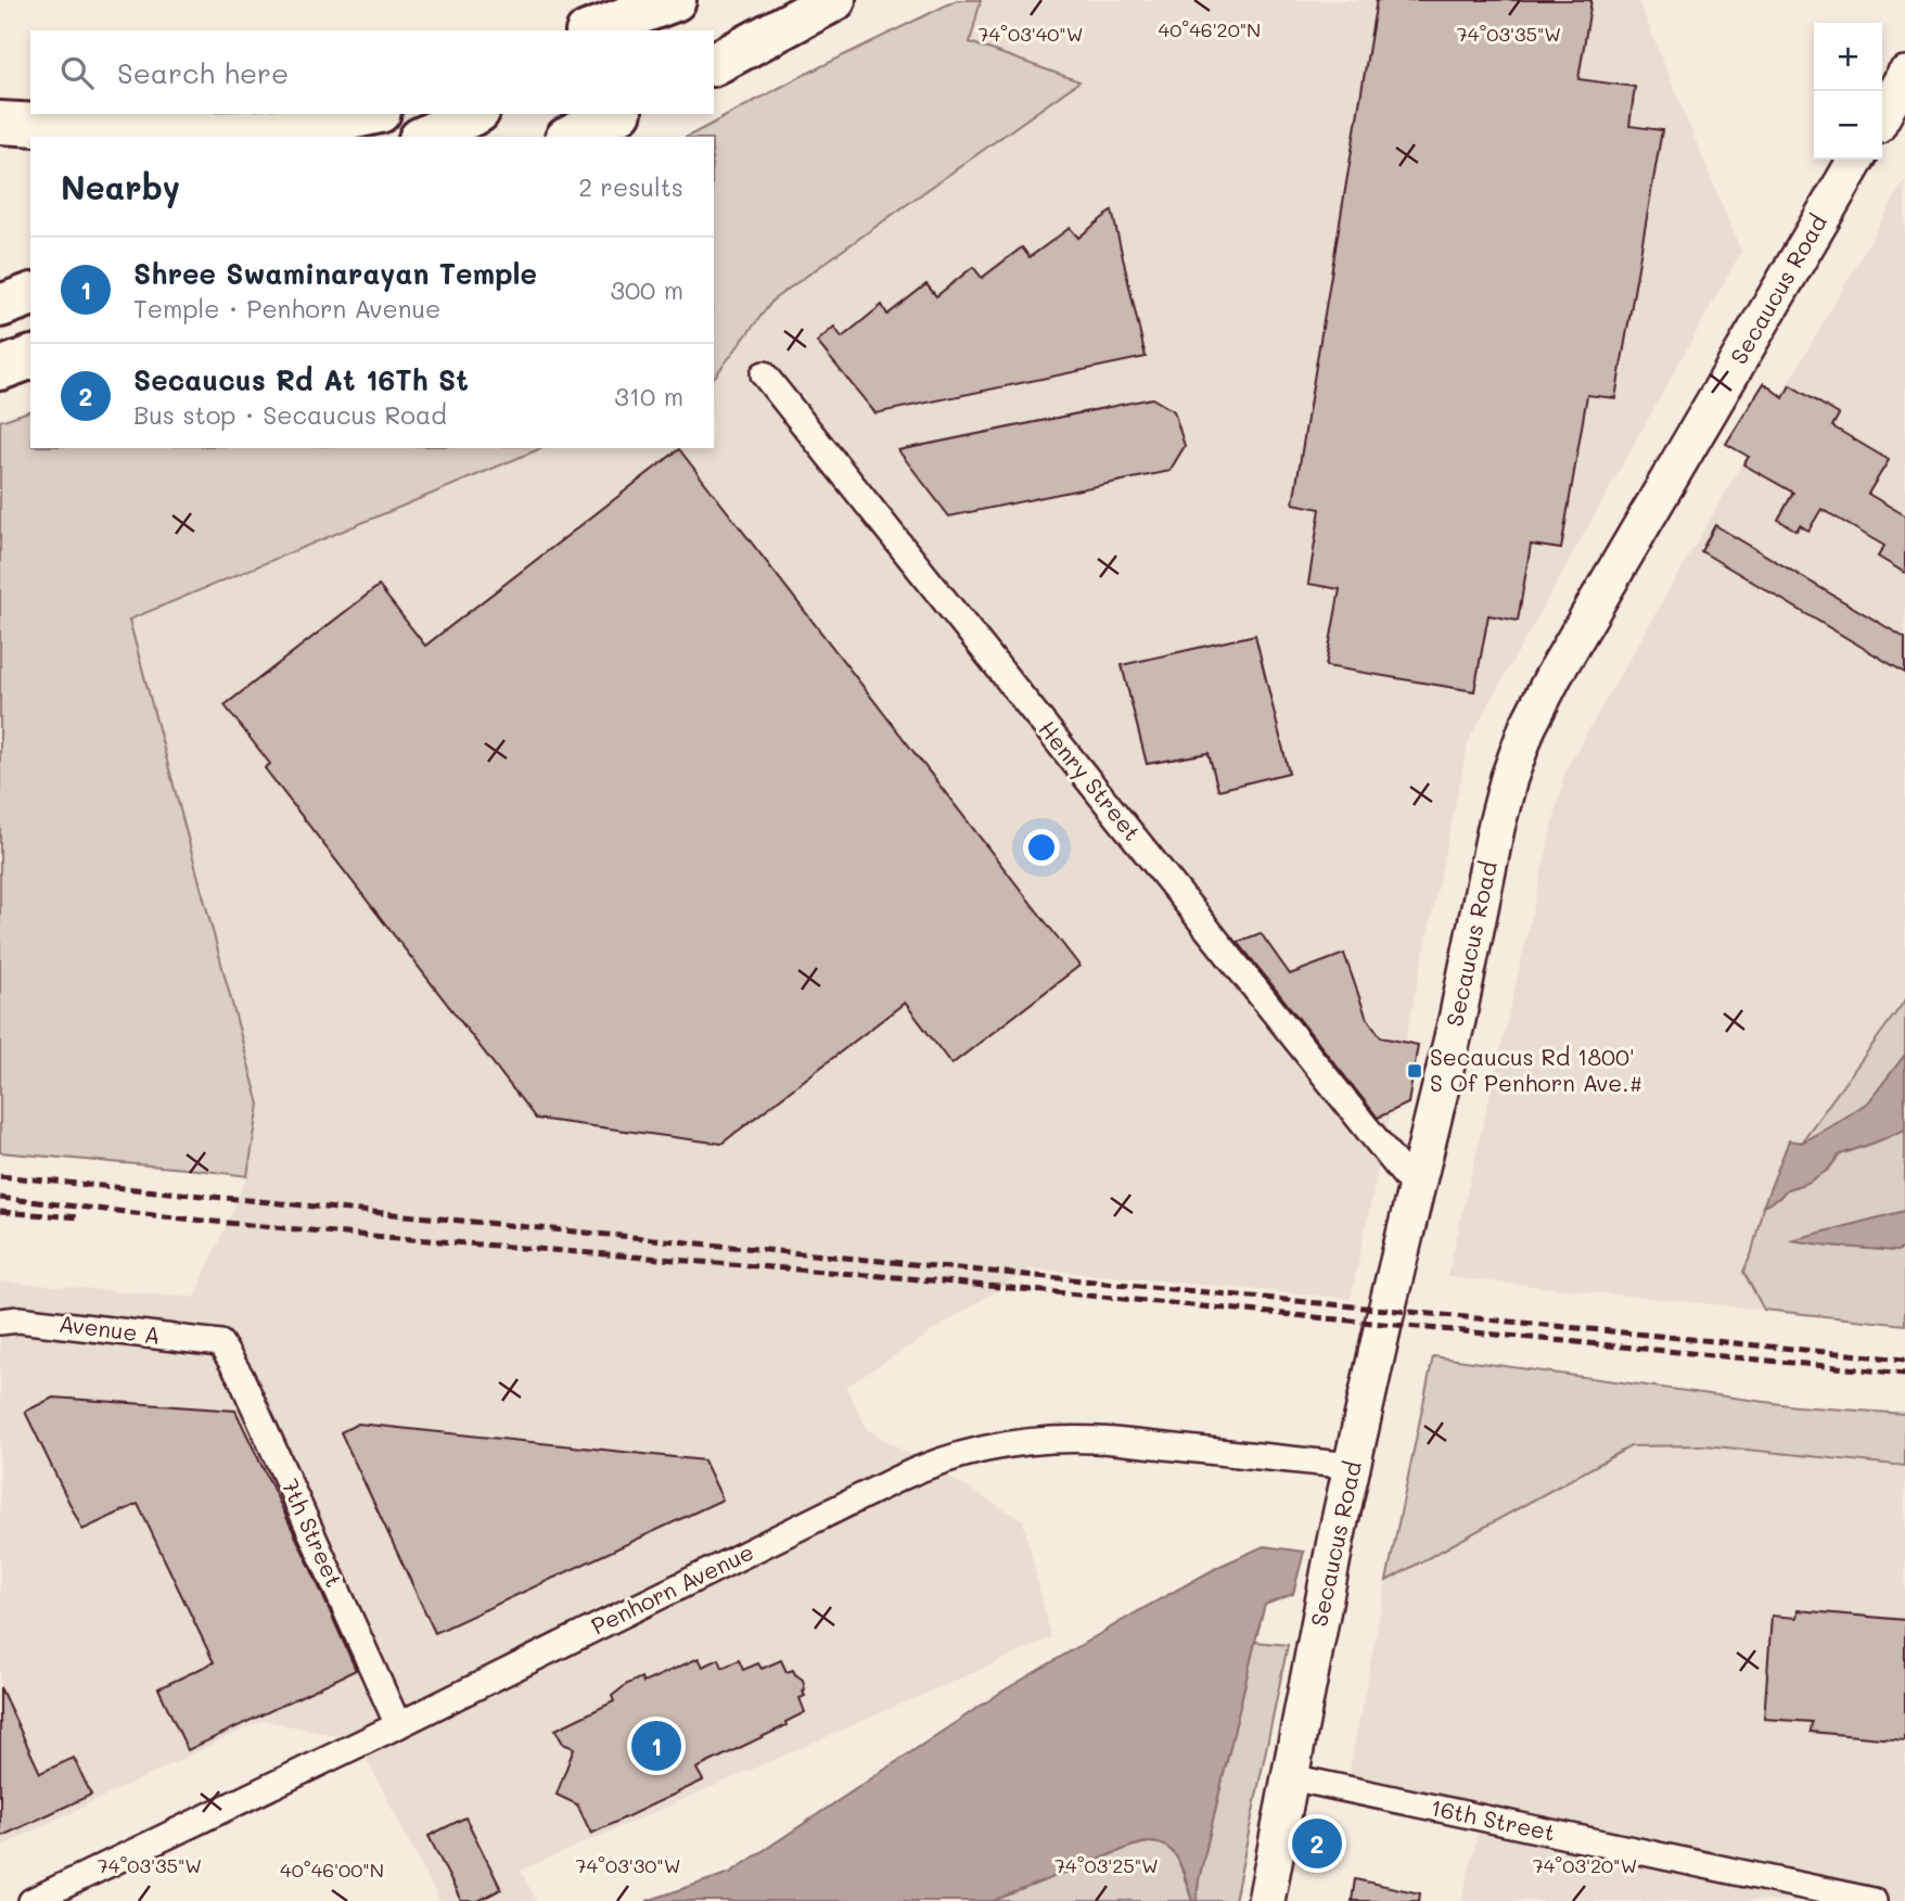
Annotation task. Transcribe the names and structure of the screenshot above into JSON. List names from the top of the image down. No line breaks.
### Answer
{"streets":{"main road":["Secaucus Road"],"street":["Henry Street","Avenue A","7th Street","Penhorn Avenue","16th Street"]},"crossings":[["Secaucus Road","Henry Street"],["Secaucus Road","Penhorn Avenue"],["Secaucus Road","16th Street"],["Avenue A","7th Street"],["7th Street","Penhorn Avenue"]],"places":{"transit":["Secaucus Rd 1800' S Of Penhorn Ave.#"]},"page":{"map_buttons":["+","−"],"search":"Search here","heading":["Nearby","2 results"],"list":[{"mark":"1","name":"Shree Swaminarayan Temple","note":"Temple · Penhorn Avenue","value":"300 m"},{"mark":"2","name":"Secaucus Rd At 16Th St","note":"Bus stop · Secaucus Road","value":"310 m"}],"pins":["1","2"]},"coordinates":["40°46'20\"N","74°03'40\"W","74°03'35\"W","74°03'30\"W","74°03'25\"W","74°03'20\"W","40°46'00\"N"]}
